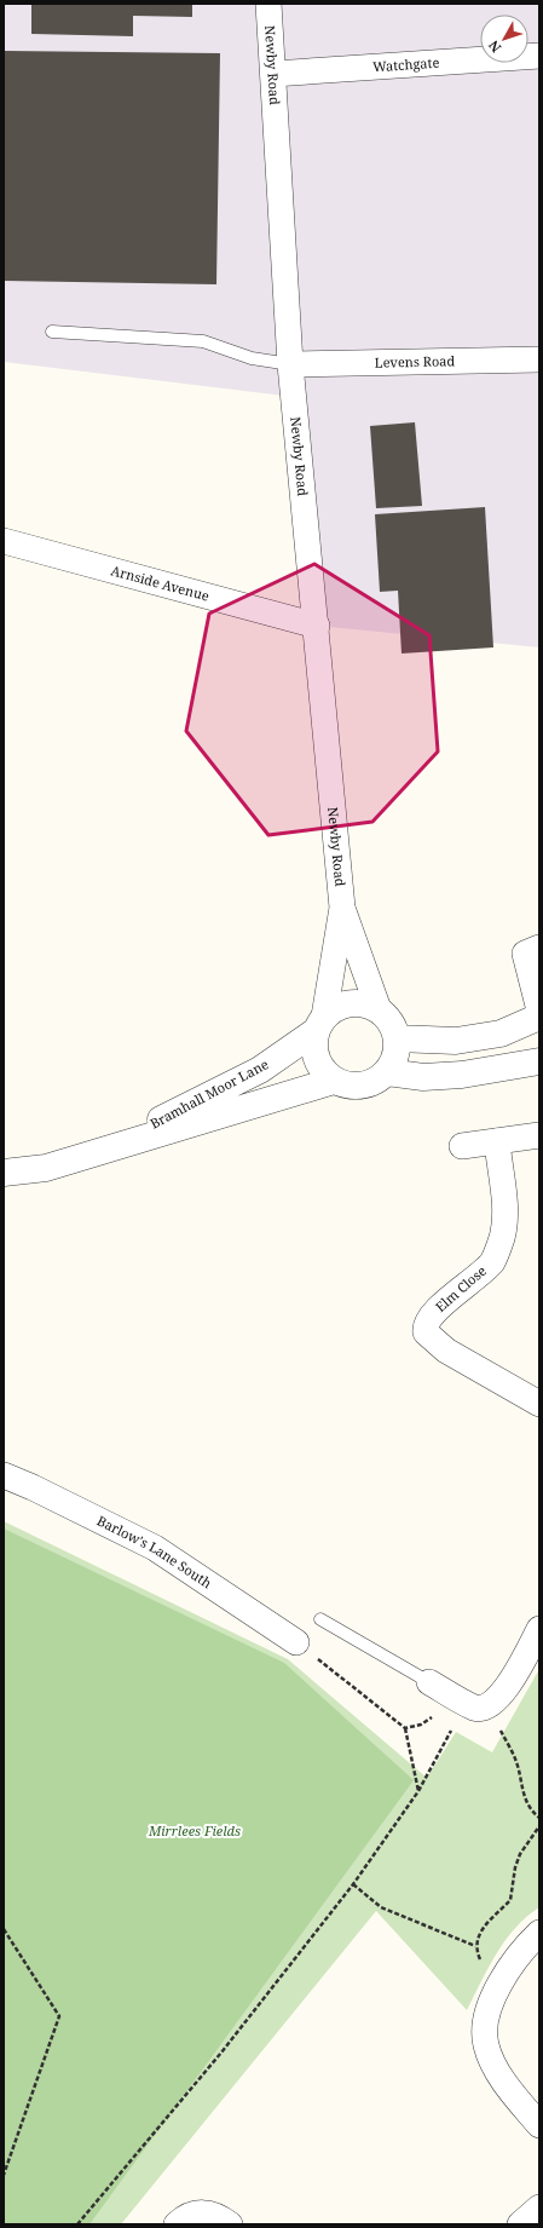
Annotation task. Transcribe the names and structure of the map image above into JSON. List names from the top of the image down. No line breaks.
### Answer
{"streets":{"street":["Newby Road","Watchgate","Levens Road","Arnside Avenue","Bramhall Moor Lane","Elm Close","Barlow's Lane South"]},"crossings":[["Newby Road","Watchgate"],["Newby Road","Levens Road"],["Newby Road","Arnside Avenue"],["Newby Road","Bramhall Moor Lane"]],"parks":["Mirrlees Fields"],"north":"bottom left"}
